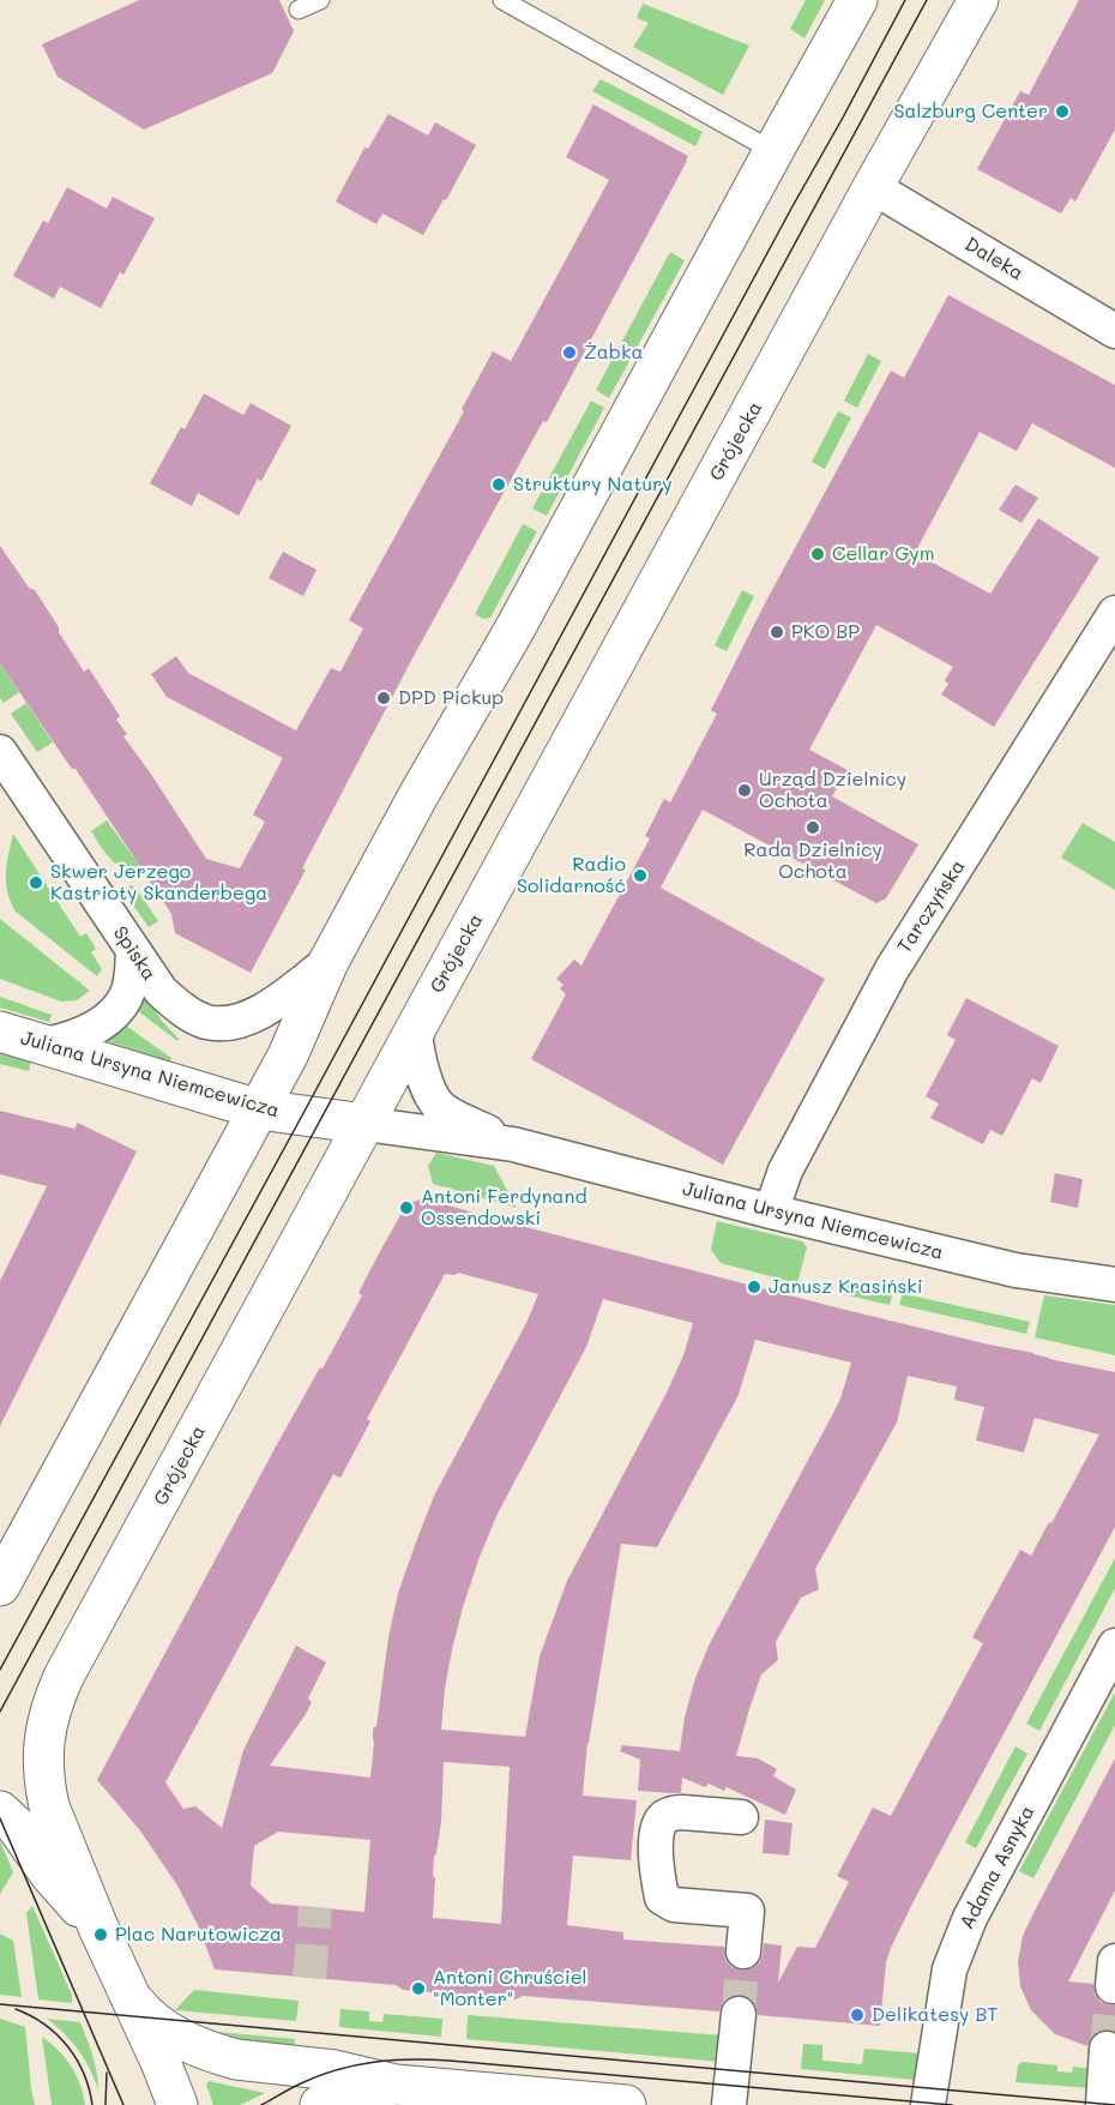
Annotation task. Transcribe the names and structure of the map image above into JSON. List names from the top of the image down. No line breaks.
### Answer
{"streets":{"main road":["Grójecka","Juliana Ursyna Niemcewicza"],"street":["Daleka","Tarczyńska","Spiska","Adama Asnyka"]},"crossings":[["Daleka","Grójecka"],["Grójecka","Juliana Ursyna Niemcewicza"],["Tarczyńska","Juliana Ursyna Niemcewicza"]],"places":["Salzburg Center","Żabka","Struktury Natury","Cellar Gym","PKO BP","DPD Pickup","Urząd Dzielnicy Ochota","Rada Dzielnicy Ochota","Radio Solidarność","Skwer Jerzego Kastrioty Skanderbega","Antoni Ferdynand Ossendowski","Janusz Krasiński","Plac Narutowicza","Antoni Chruściel \"Monter\"","Delikatesy BT"]}
